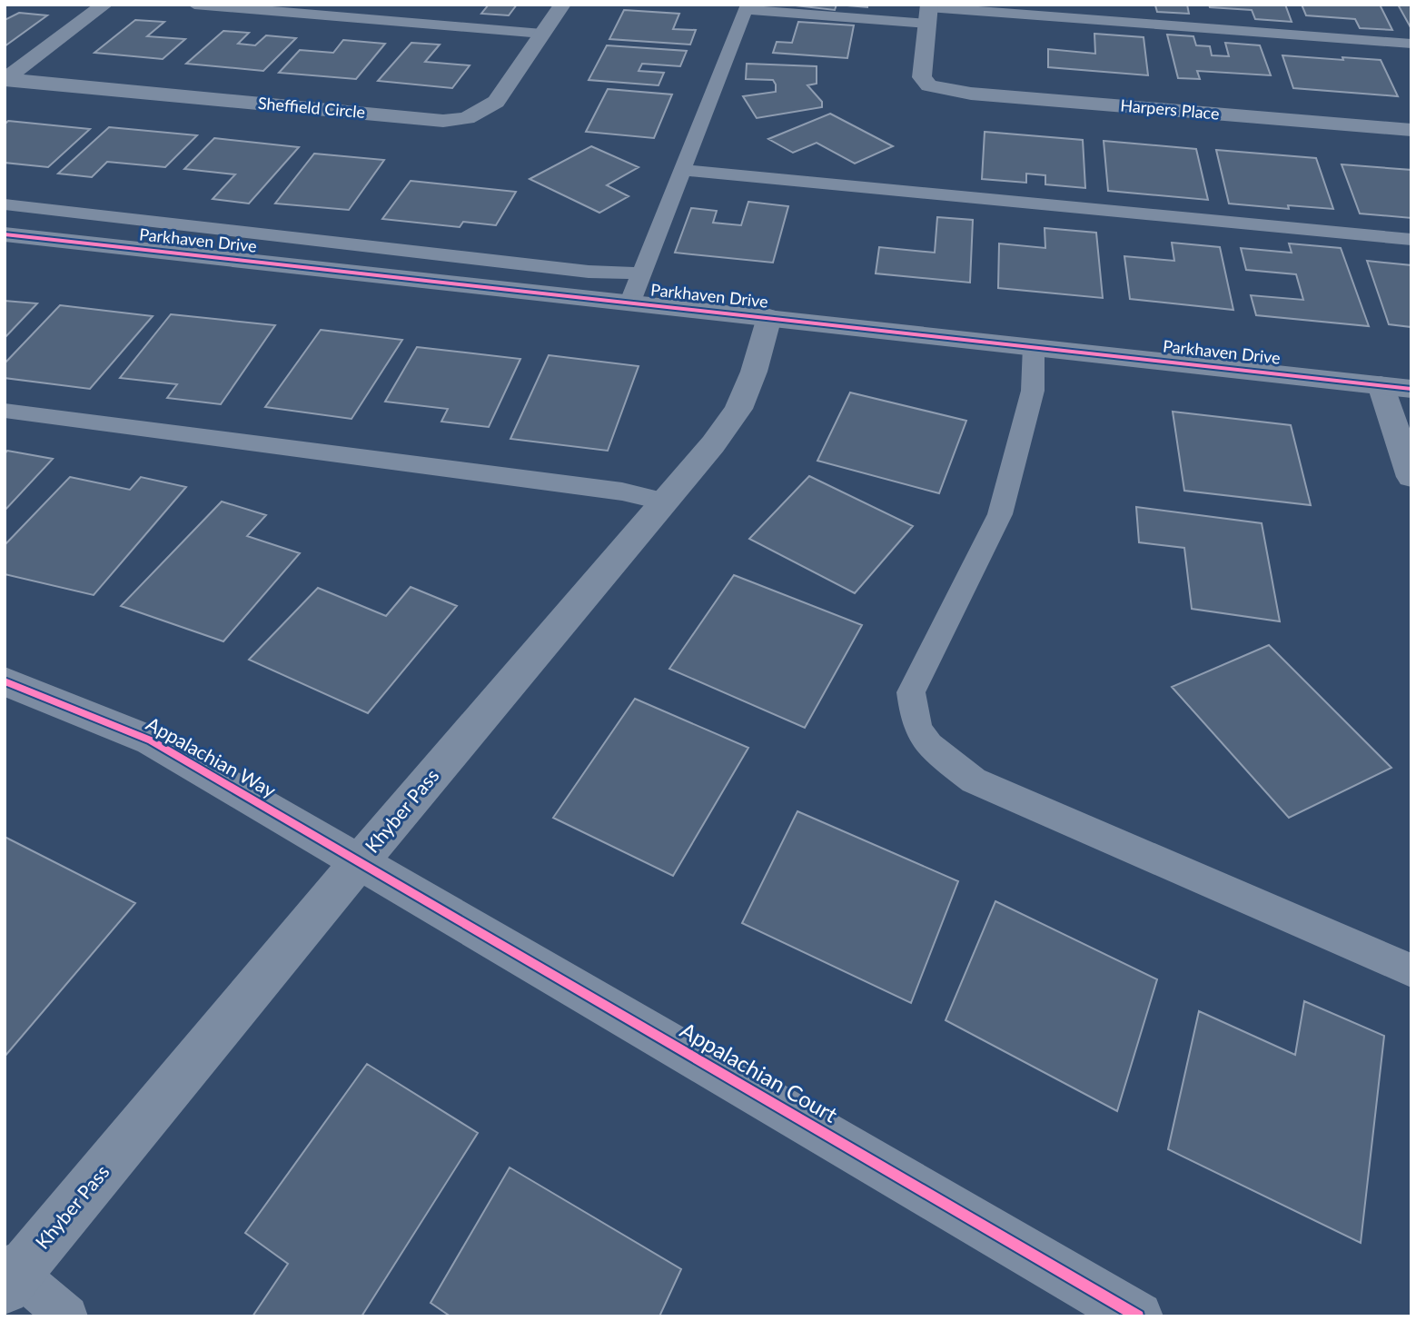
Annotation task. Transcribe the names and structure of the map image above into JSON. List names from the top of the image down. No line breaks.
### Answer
{"streets":{"street":["Sheffield Circle","Harpers Place","Parkhaven Drive","Appalachian Way","Khyber Pass","Appalachian Court"]},"crossings":[["Parkhaven Drive","Khyber Pass"],["Appalachian Way","Khyber Pass"],["Appalachian Way","Appalachian Court"],["Khyber Pass","Appalachian Court"]]}
